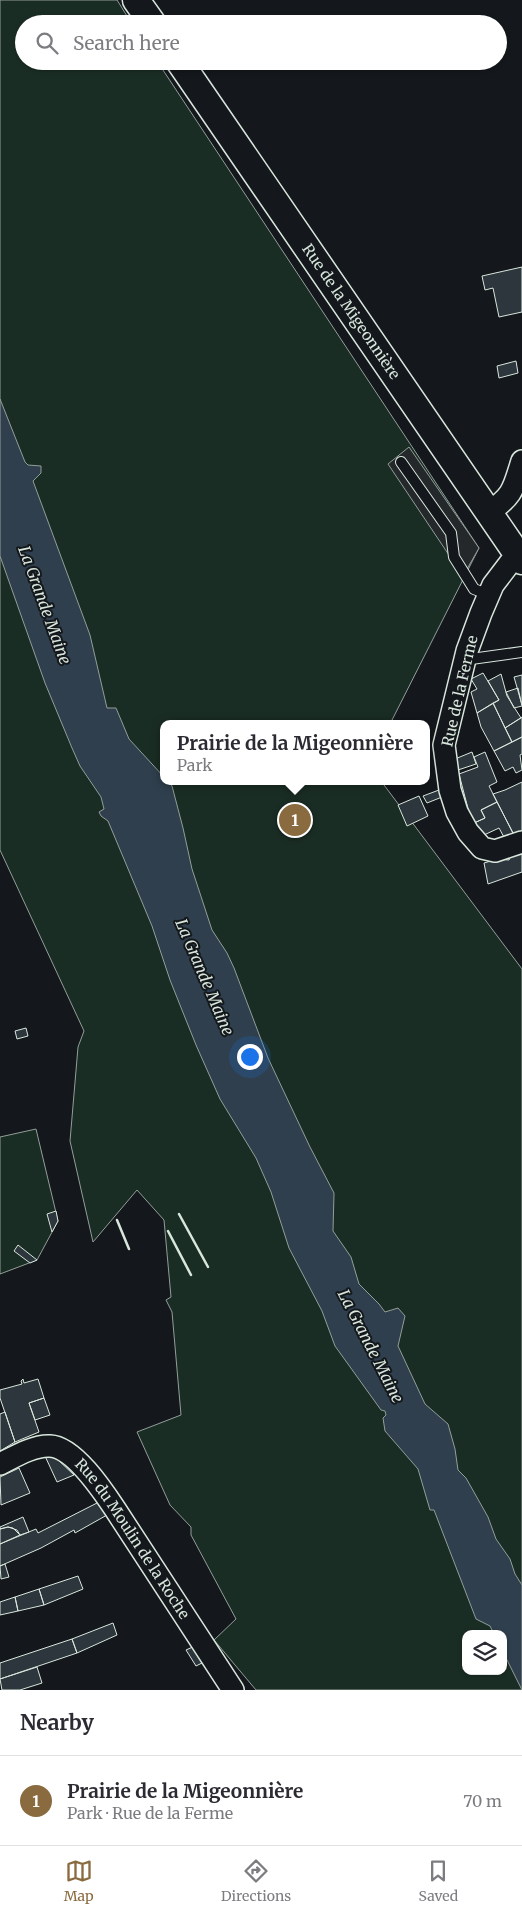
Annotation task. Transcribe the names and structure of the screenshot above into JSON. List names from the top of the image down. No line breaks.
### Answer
{"streets":{"street":["Rue de la Migeonnière","Rue de la Ferme","Rue du Moulin de la Roche"]},"crossings":[["Rue de la Migeonnière","Rue de la Ferme"]],"water":["La Grande Maine"],"page":{"search":"Search here","popup":["Prairie de la Migeonnière","Park"],"pins":"1","heading":"Nearby","list":[{"mark":"1","name":"Prairie de la Migeonnière","note":"Park · Rue de la Ferme","value":"70 m"}],"nav":["Map","Directions","Saved"]}}
